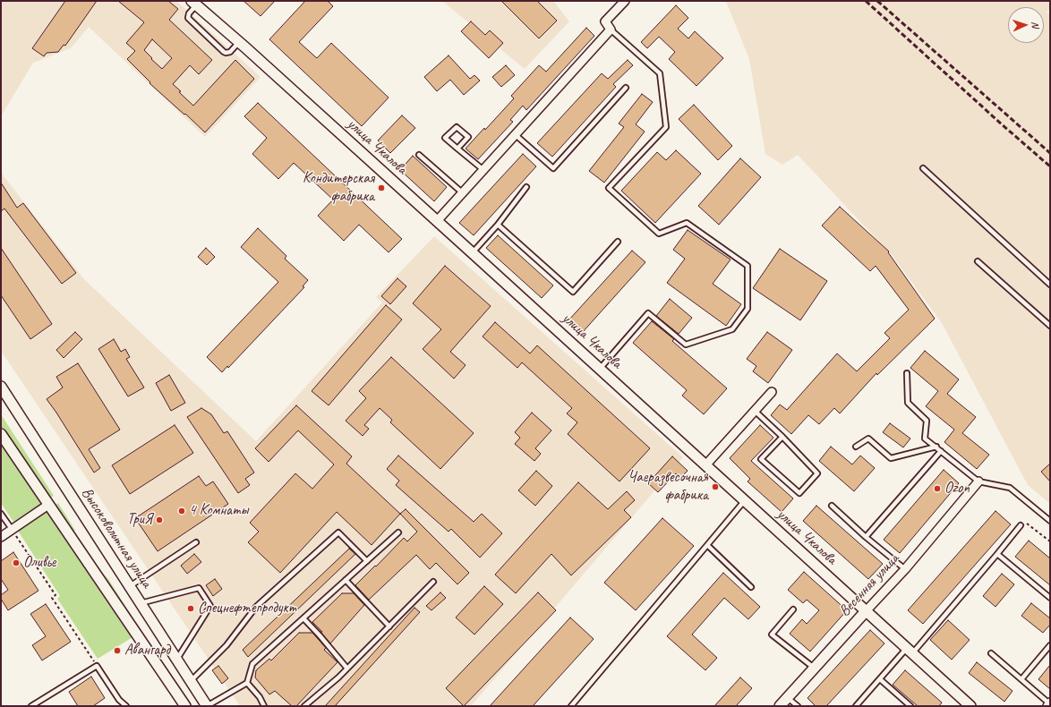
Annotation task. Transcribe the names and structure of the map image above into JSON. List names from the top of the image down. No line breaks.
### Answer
{"streets":{"street":["улица Чкалова","Высоковольтная улица","Весенняя улица"]},"crossings":[["улица Чкалова","Весенняя улица"]],"places":["Кондитерская фабрика","Чаеразвесочная фабрика","Ozon","4 Комнаты","ТриЯ","Оливье","Спецнефтепродукт","Авангард"],"north":"right"}
